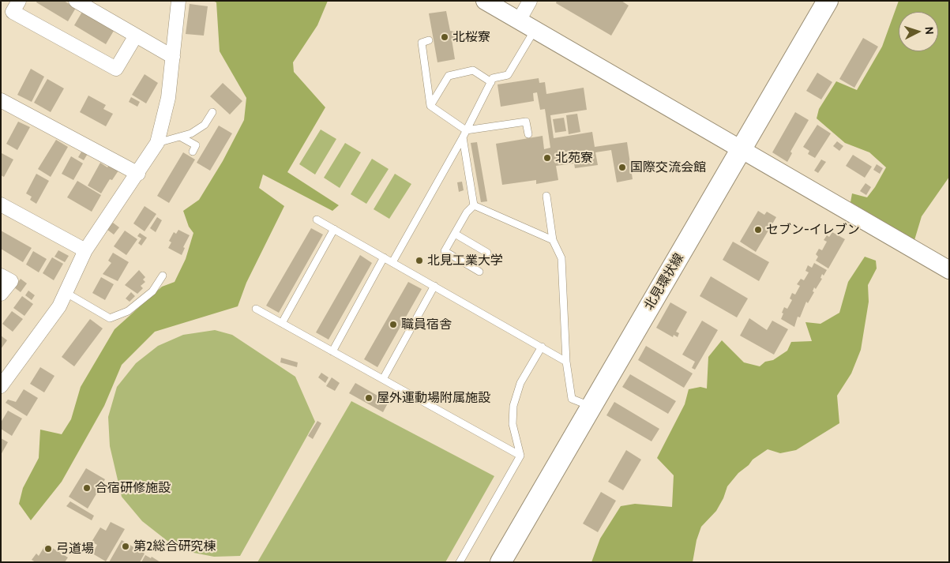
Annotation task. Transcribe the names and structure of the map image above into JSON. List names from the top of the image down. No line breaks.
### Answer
{"streets":{"main road":["北見環状線"]},"places":["北桜寮","北苑寮","国際交流会館","セブン-イレブン","北見工業大学","職員宿舎","屋外運動場附属施設","合宿研修施設","第2総合研究棟","弓道場"],"north":"right"}
